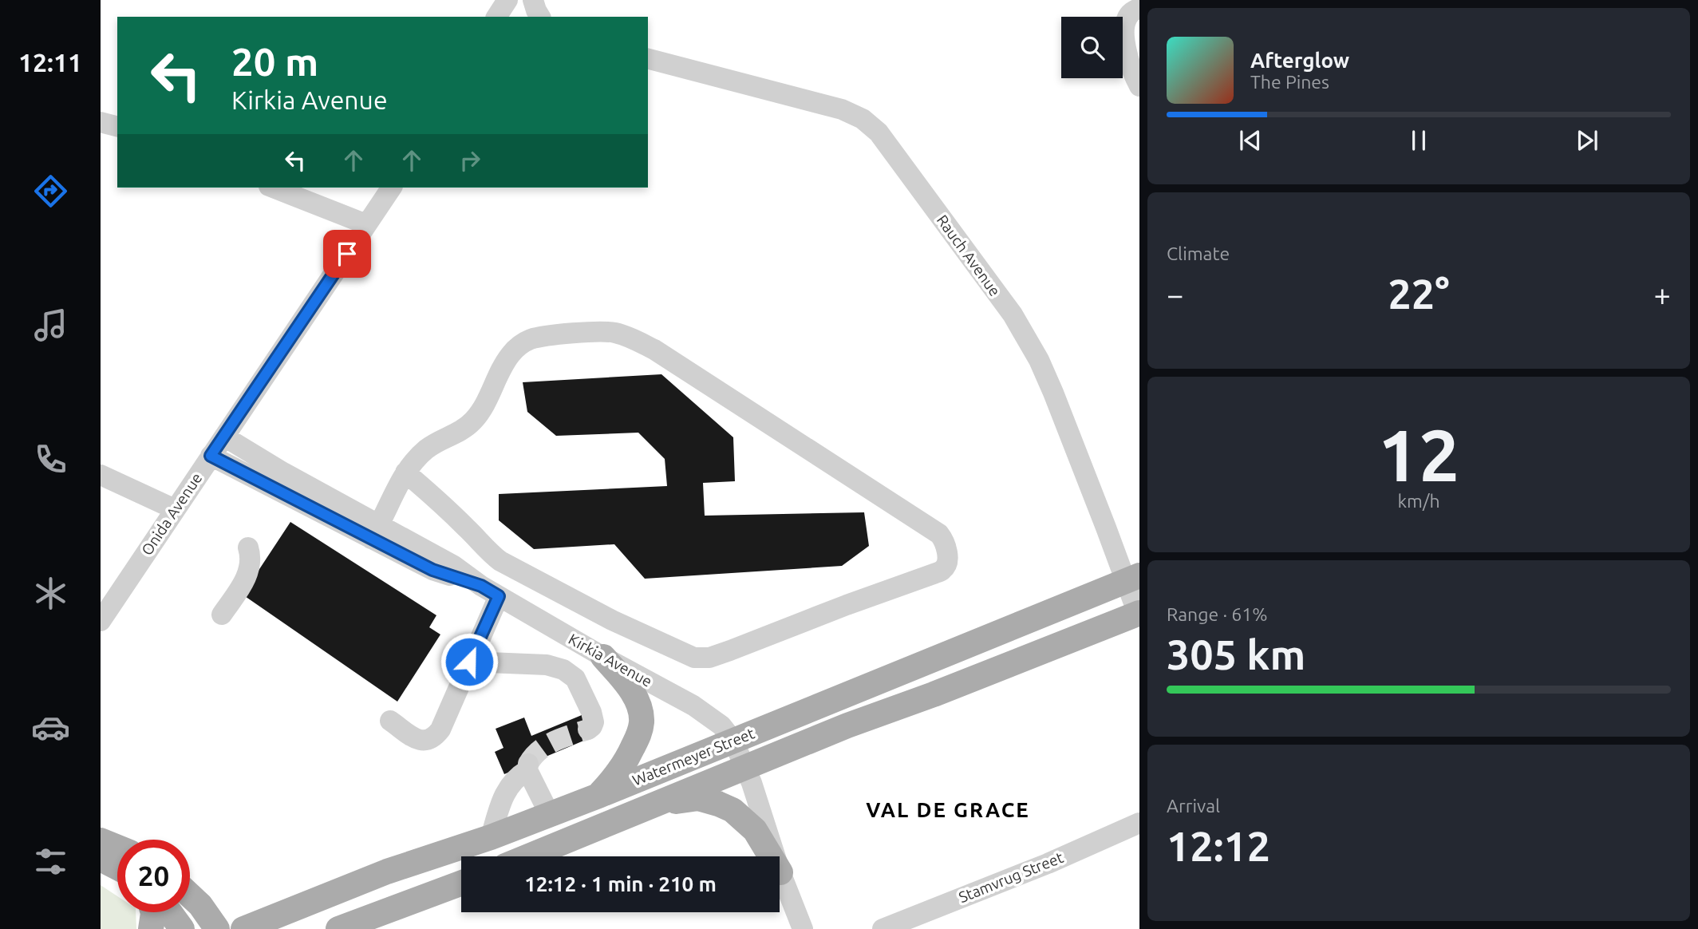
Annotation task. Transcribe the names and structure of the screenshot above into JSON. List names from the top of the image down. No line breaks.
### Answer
{"streets":{"main road":["Watermeyer Street"],"street":["Rauch Avenue","Onida Avenue","Kirkia Avenue","Stamvrug Street"]},"crossings":[["Rauch Avenue","Watermeyer Street"],["Onida Avenue","Kirkia Avenue"],["Kirkia Avenue","Watermeyer Street"]],"districts":["VAL DE GRACE"],"page":{"tabs":"12:11","turn":["20 m","Kirkia Avenue"],"song":["Afterglow","The Pines"],"tile":["Climate",["12","km/h"],["Range · 61%","305 km"],["Arrival","12:12"]],"heat":["−","22°","+"],"limit":"20","trip":"12:12 · 1 min · 210 m"}}
